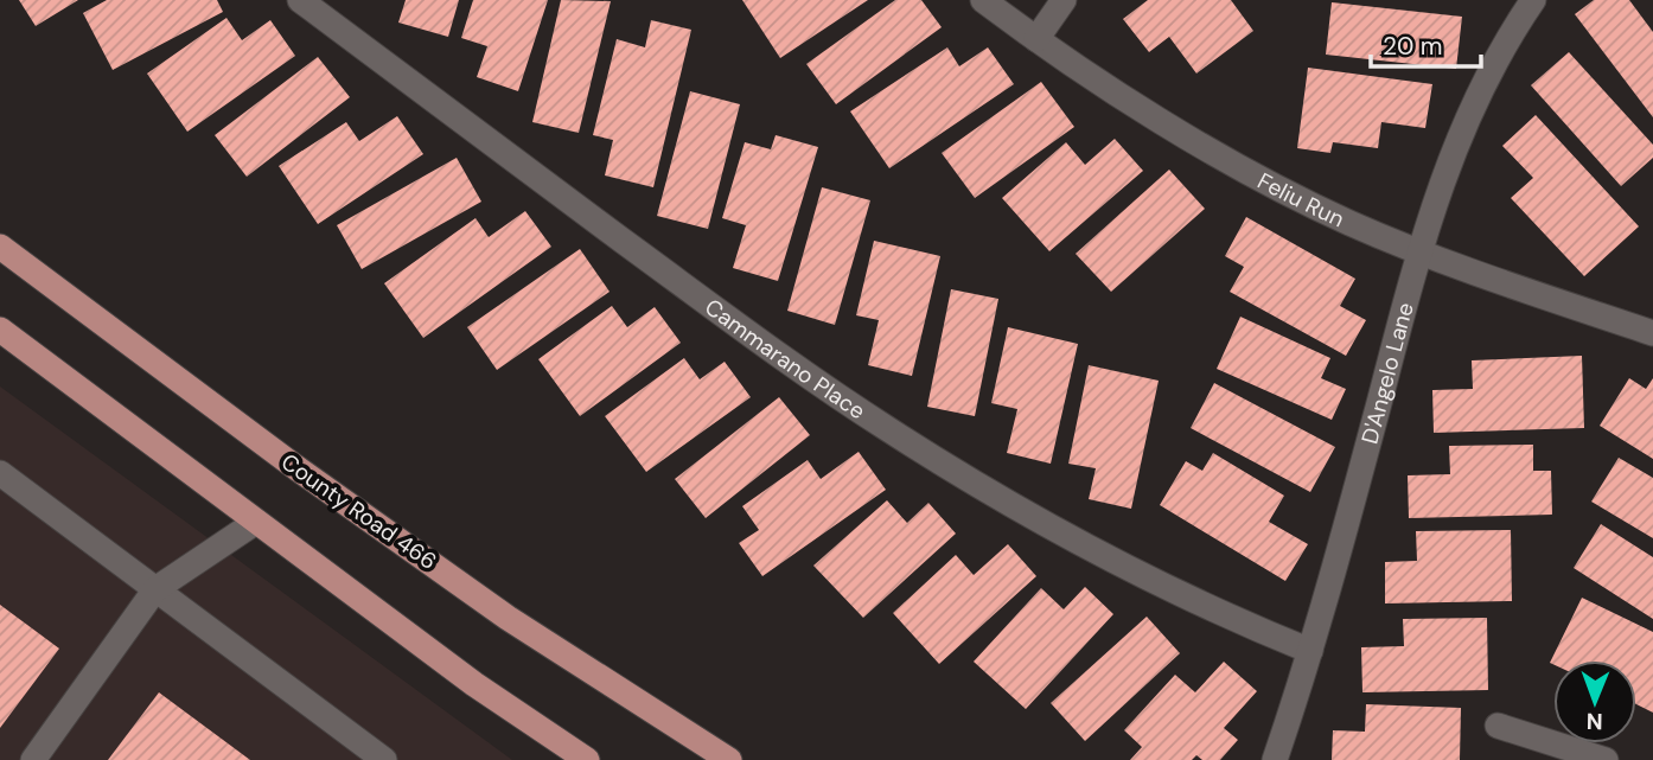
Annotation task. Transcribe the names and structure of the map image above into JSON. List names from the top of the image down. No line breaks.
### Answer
{"streets":{"main road":["County Road 466"],"street":["Feliu Run","Cammarano Place","D'Angelo Lane"]},"crossings":[["Feliu Run","D'Angelo Lane"],["Cammarano Place","D'Angelo Lane"]],"scale_bar":"20 m","north":"bottom"}
